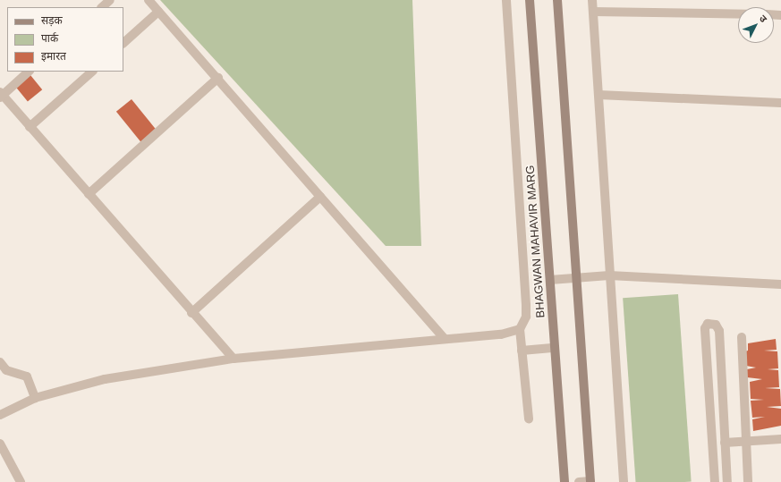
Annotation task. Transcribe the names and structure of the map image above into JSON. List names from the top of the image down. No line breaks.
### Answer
{"streets":{"main road":["BHAGWAN MAHAVIR MARG"]},"legend":["सड़क","पार्क","इमारत"],"north":"top right"}
